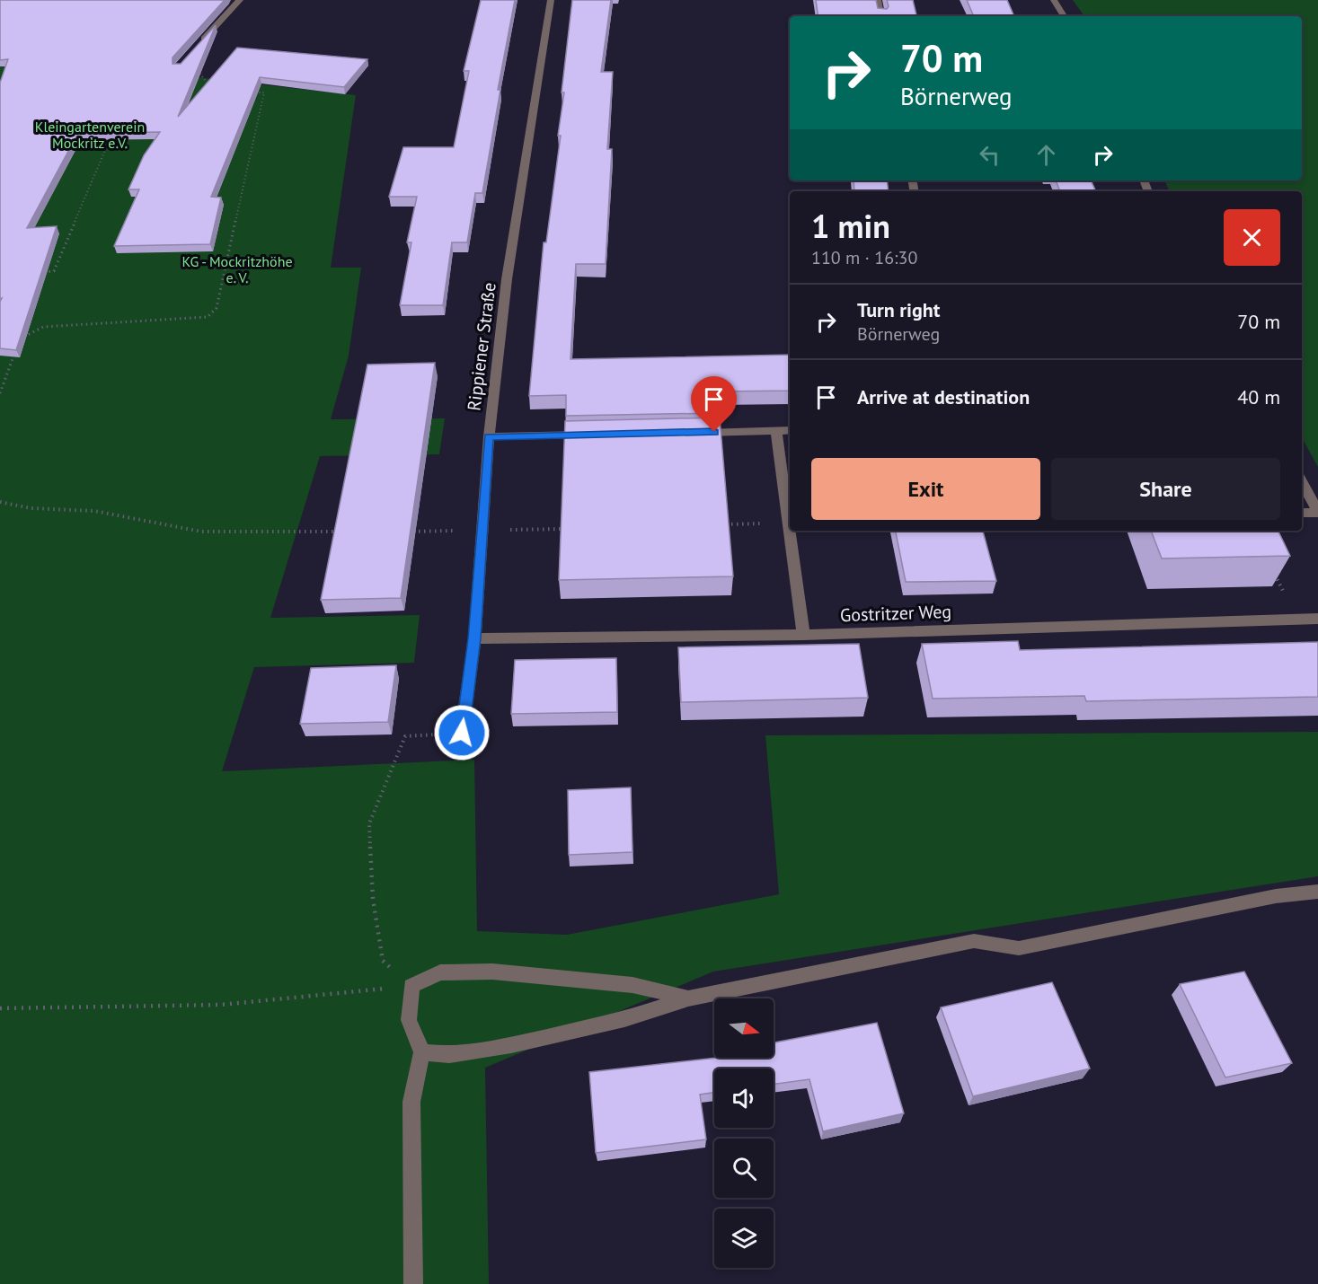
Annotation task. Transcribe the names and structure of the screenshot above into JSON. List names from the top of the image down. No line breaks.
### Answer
{"streets":{"street":["Rippiener Straße","Gostritzer Weg"]},"crossings":[["Rippiener Straße","Gostritzer Weg"]],"parks":["Kleingartenverein Mockritz e.V.","KG - Mockritzhöhe e. V."],"north":"right","page":{"turn":["70 m","Börnerweg"],"heading":["1 min","110 m · 16:30"],"list":[{"name":"Turn right","note":"Börnerweg","value":"70 m"},{"name":"Arrive at destination","value":"40 m"}],"buttons":["Exit","Share"]}}
